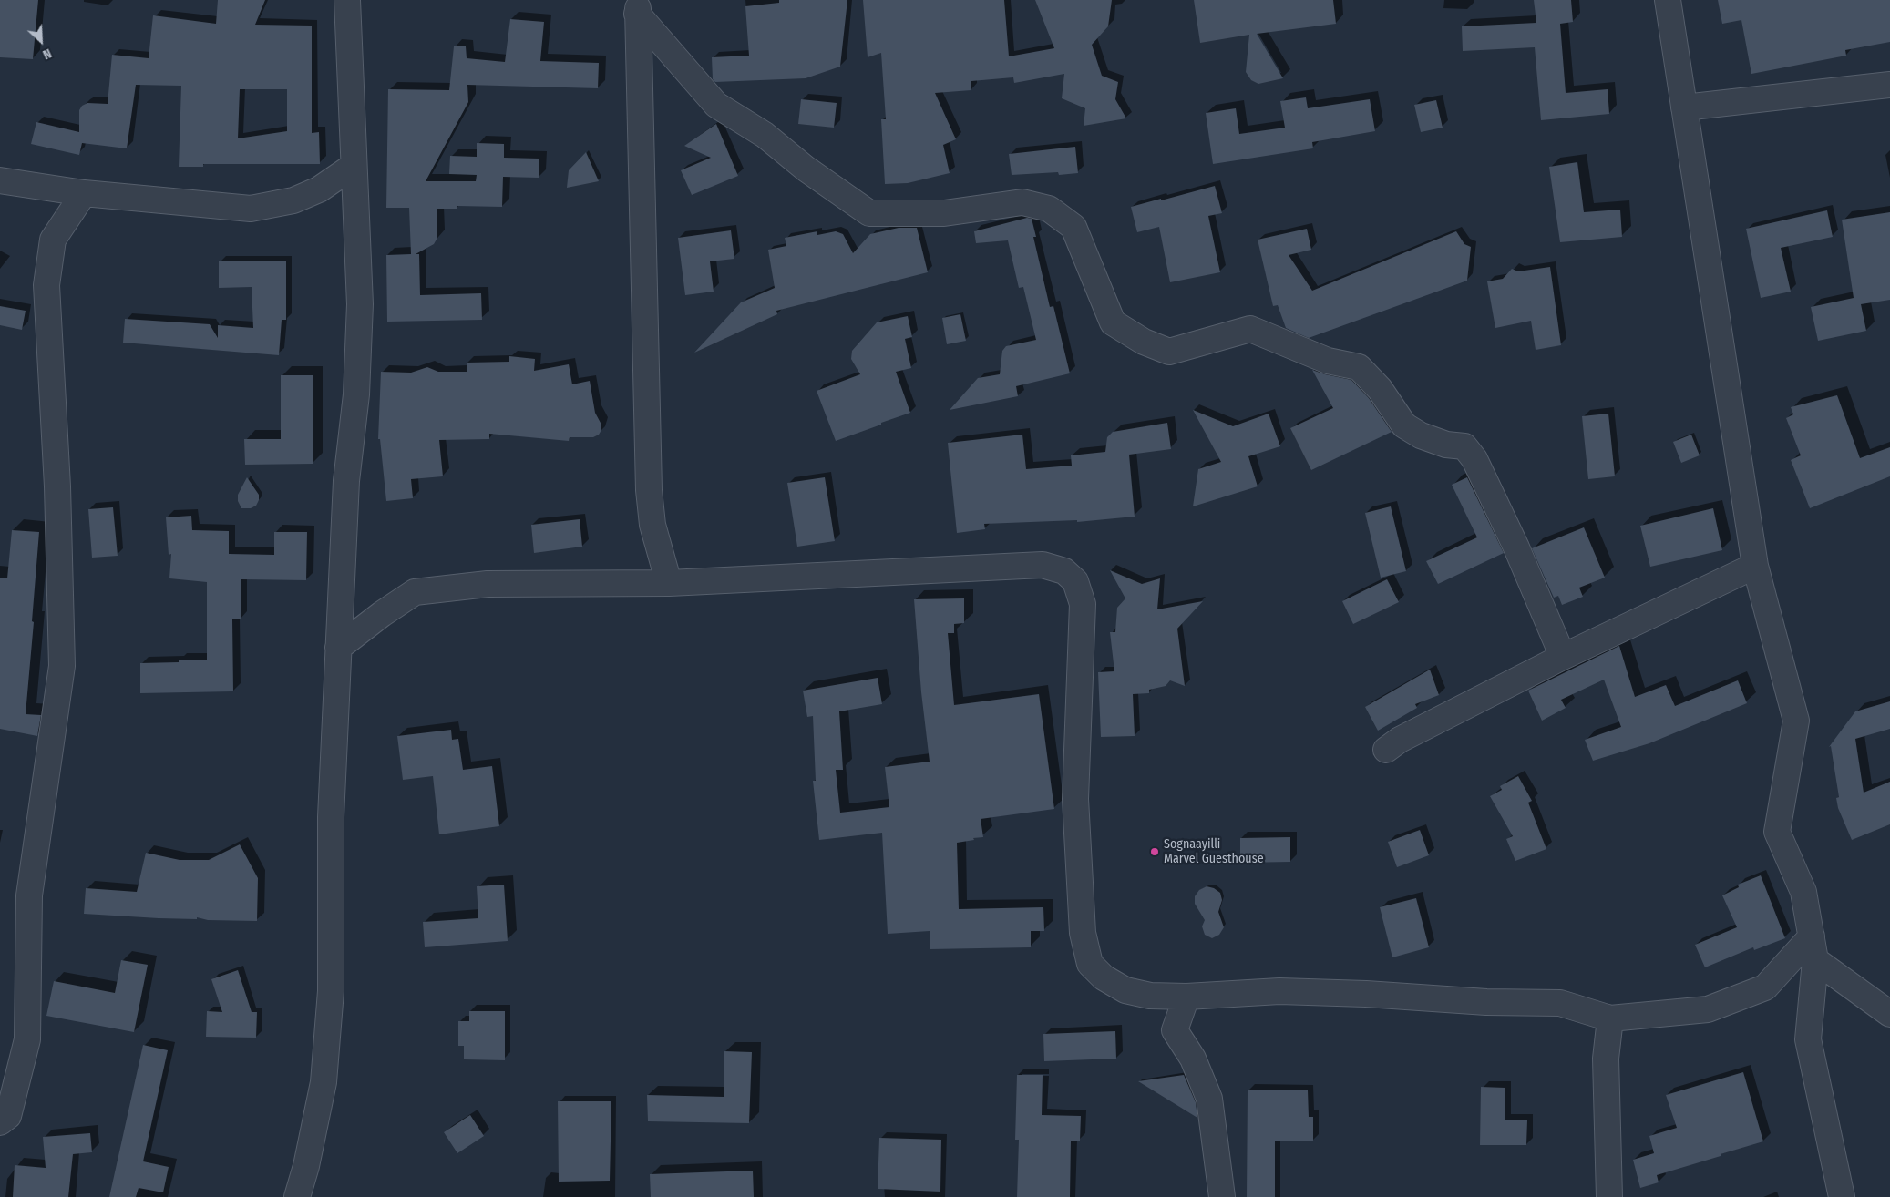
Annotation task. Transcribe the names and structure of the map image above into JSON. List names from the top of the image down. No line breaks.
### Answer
{"places":["Sognaayilli Marvel Guesthouse"],"north":"bottom right"}
